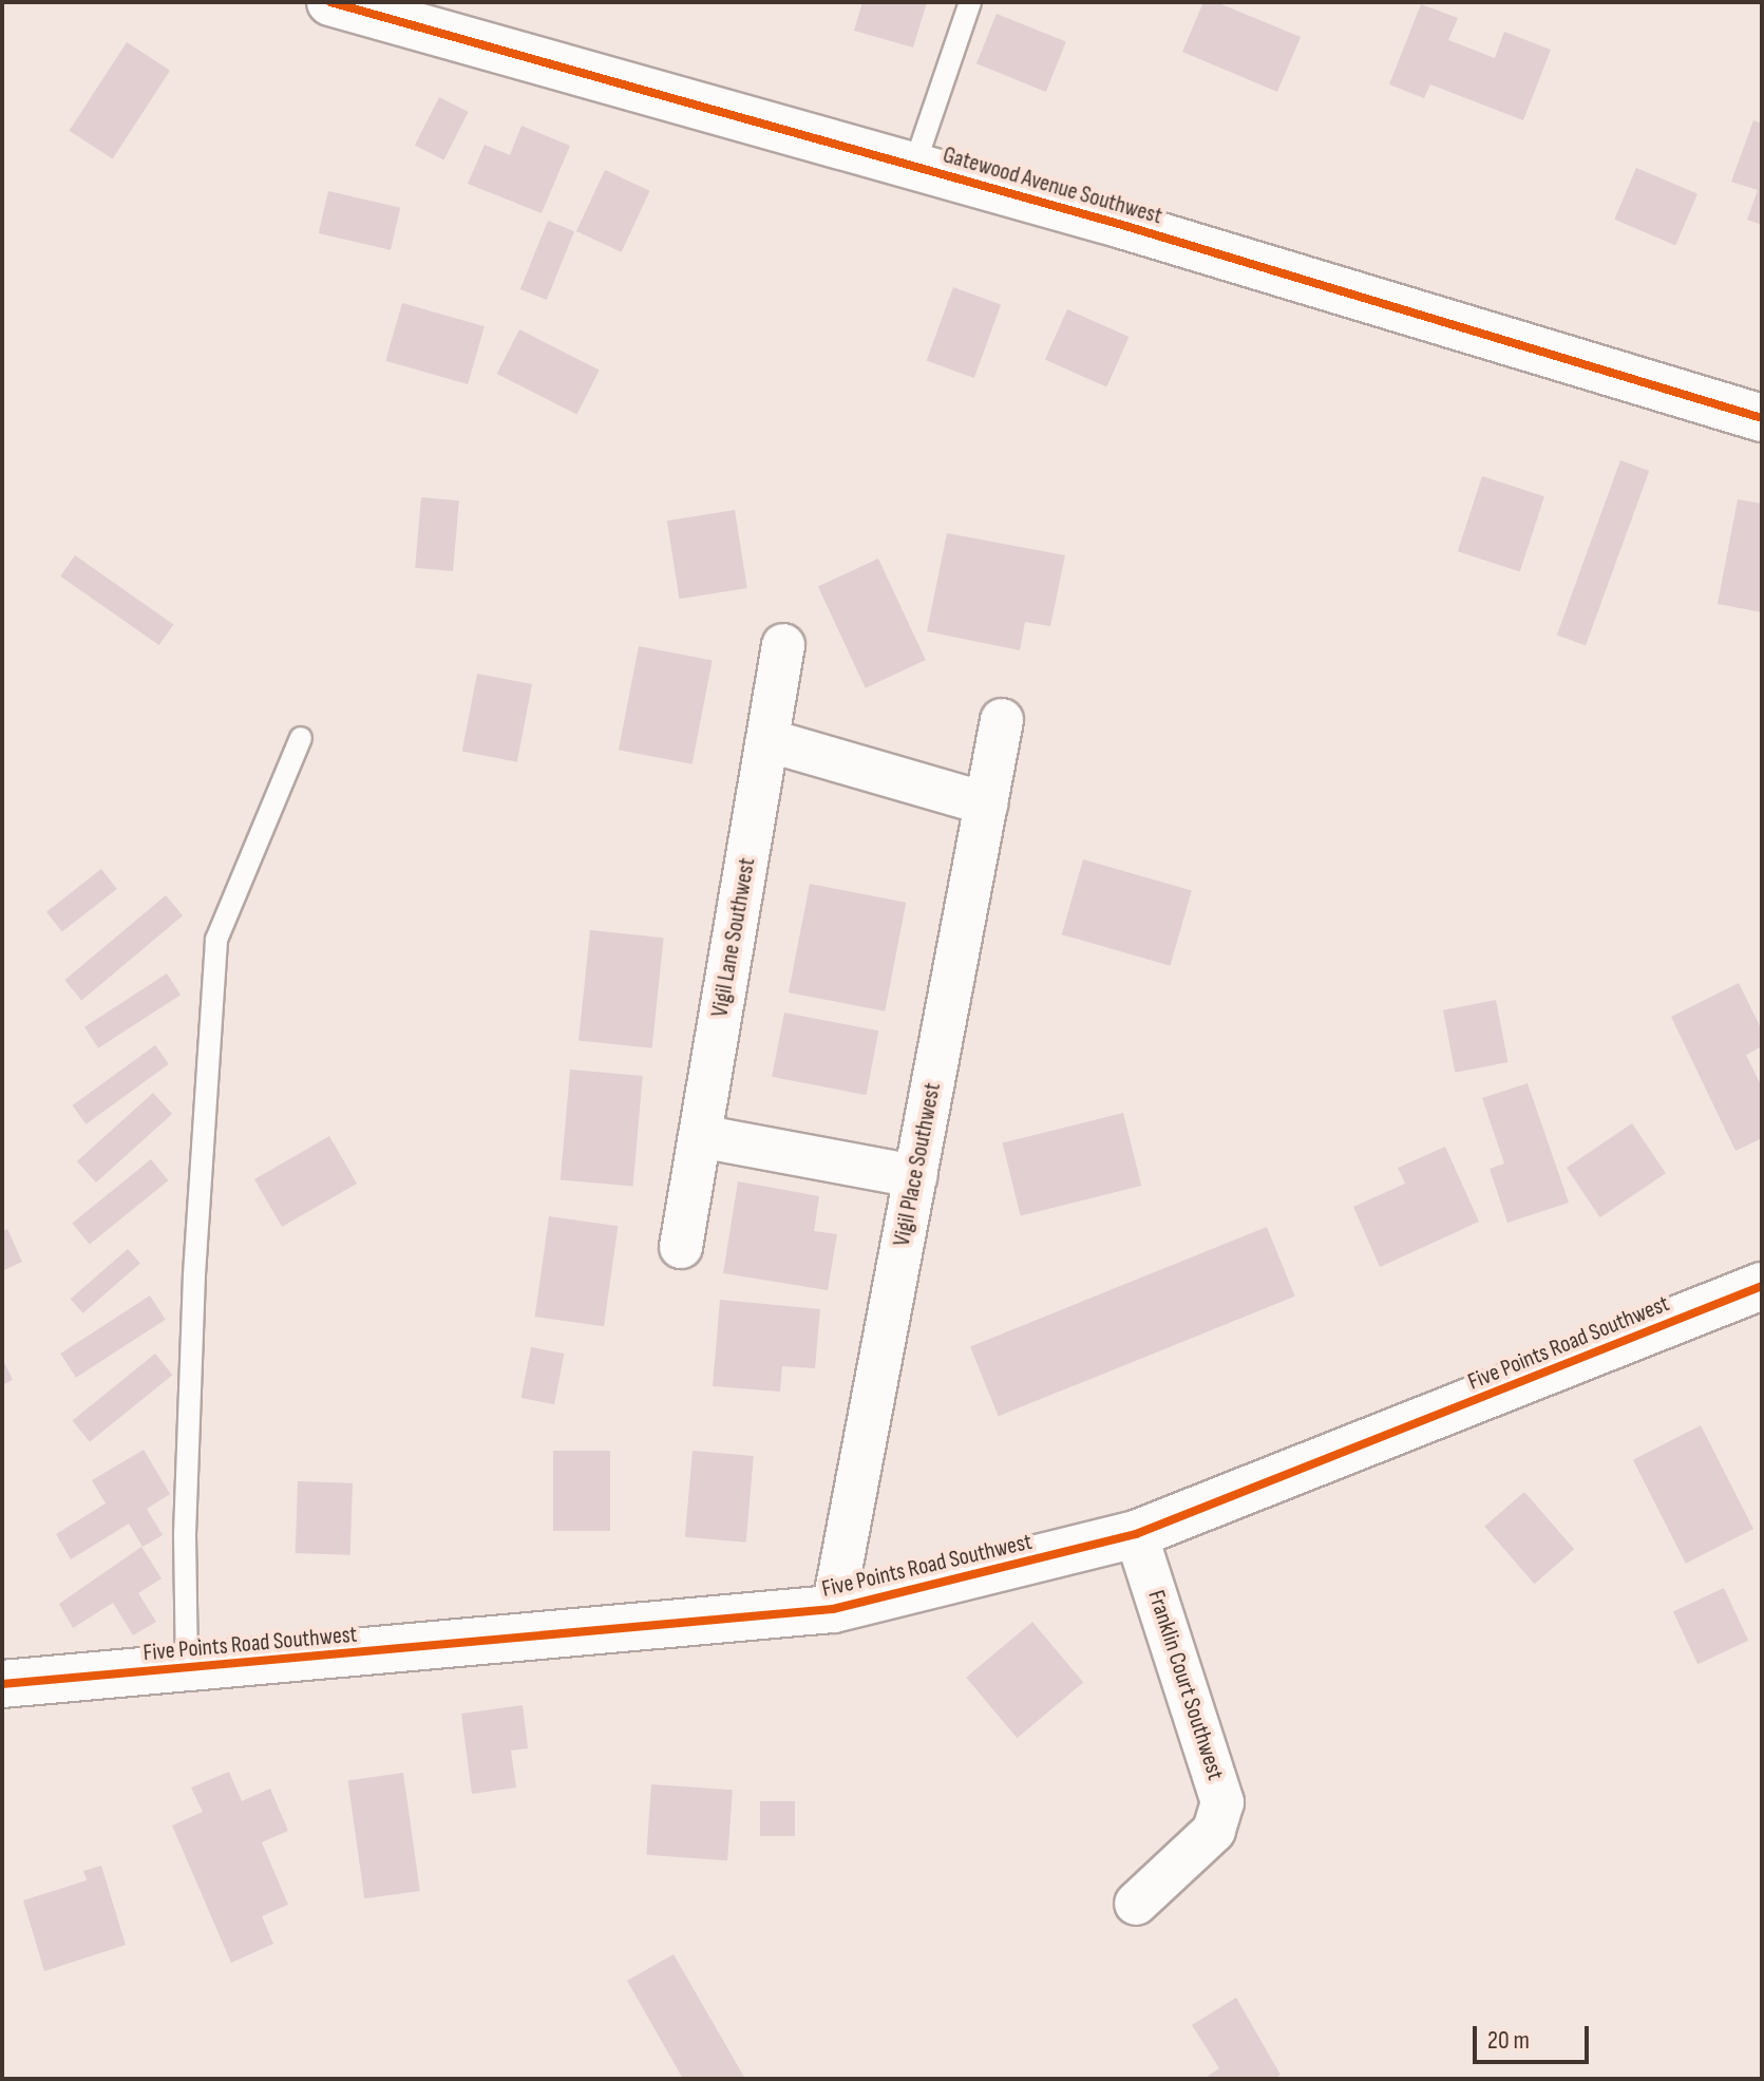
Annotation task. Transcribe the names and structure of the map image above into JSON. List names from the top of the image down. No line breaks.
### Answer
{"streets":{"street":["Gatewood Avenue Southwest","Vigil Lane Southwest","Vigil Place Southwest","Five Points Road Southwest","Franklin Court Southwest"]},"crossings":[["Vigil Place Southwest","Five Points Road Southwest"],["Five Points Road Southwest","Franklin Court Southwest"]],"scale_bar":"20 m"}
